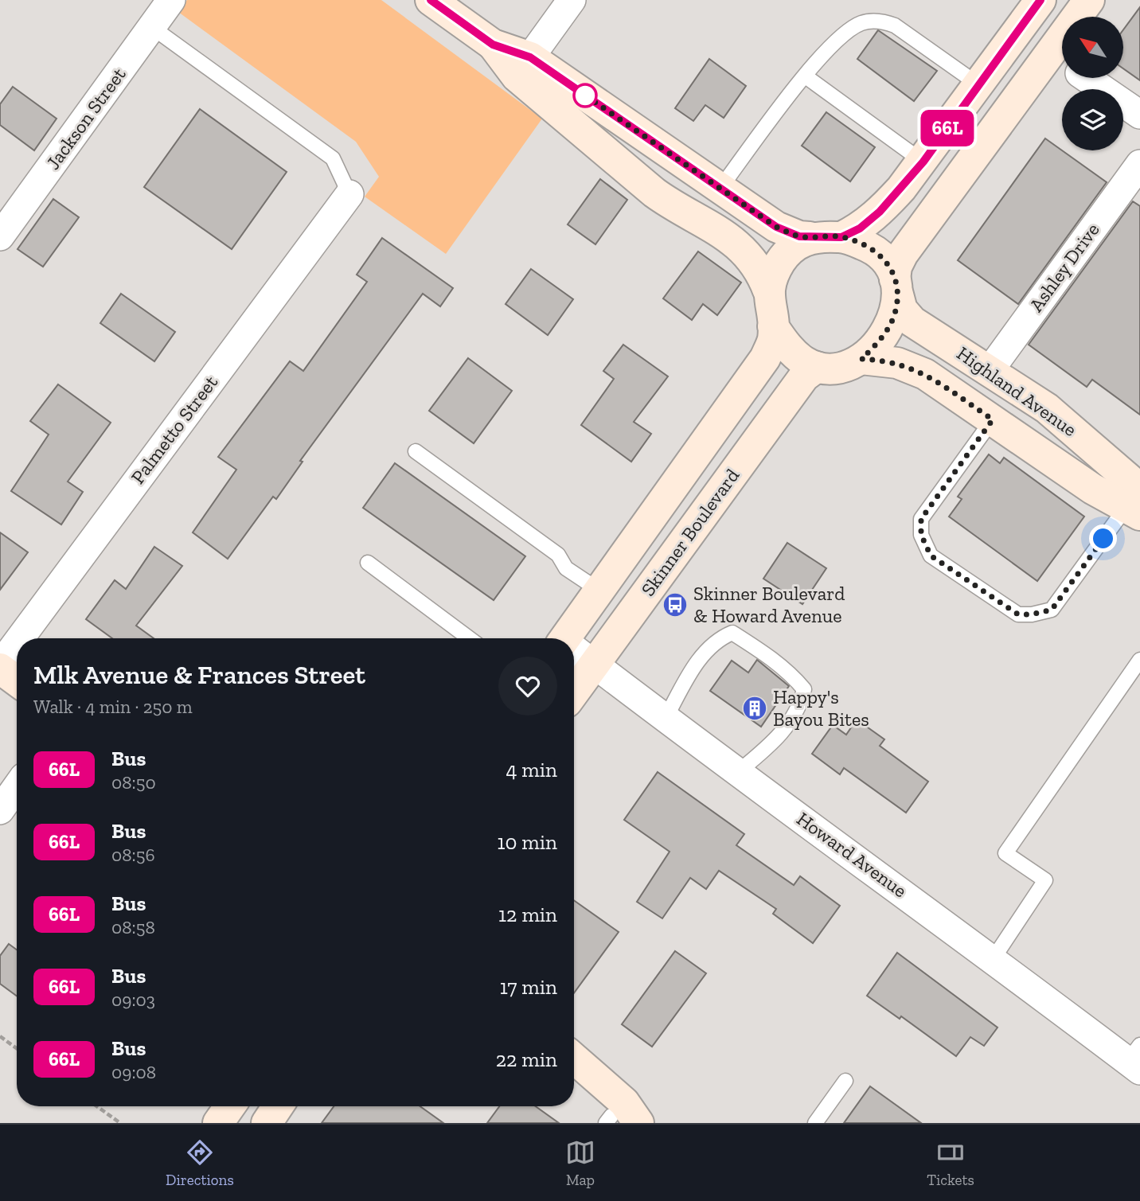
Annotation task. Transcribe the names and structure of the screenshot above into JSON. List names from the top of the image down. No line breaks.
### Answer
{"streets":{"main road":["Highland Avenue","Skinner Boulevard"],"street":["Jackson Street","Ashley Drive","Palmetto Street","Howard Avenue"]},"crossings":[["Ashley Drive","Highland Avenue"],["Highland Avenue","Skinner Boulevard"],["Skinner Boulevard","Howard Avenue"]],"places":{"bus stop":["Skinner Boulevard & Howard Avenue"],"building":["Happy's Bayou Bites"]},"lines":["bus line 66L"],"north":"top left","page":{"on_map":"66L","heading":["Mlk Avenue & Frances Street","Walk · 4 min · 250 m"],"list":[{"mark":"66L","name":"Bus","note":"08:50","value":"4 min"},{"mark":"66L","name":"Bus","note":"08:56","value":"10 min"},{"mark":"66L","name":"Bus","note":"08:58","value":"12 min"},{"mark":"66L","name":"Bus","note":"09:03","value":"17 min"},{"mark":"66L","name":"Bus","note":"09:08","value":"22 min"}],"tabs":["Directions","Map","Tickets"]}}
